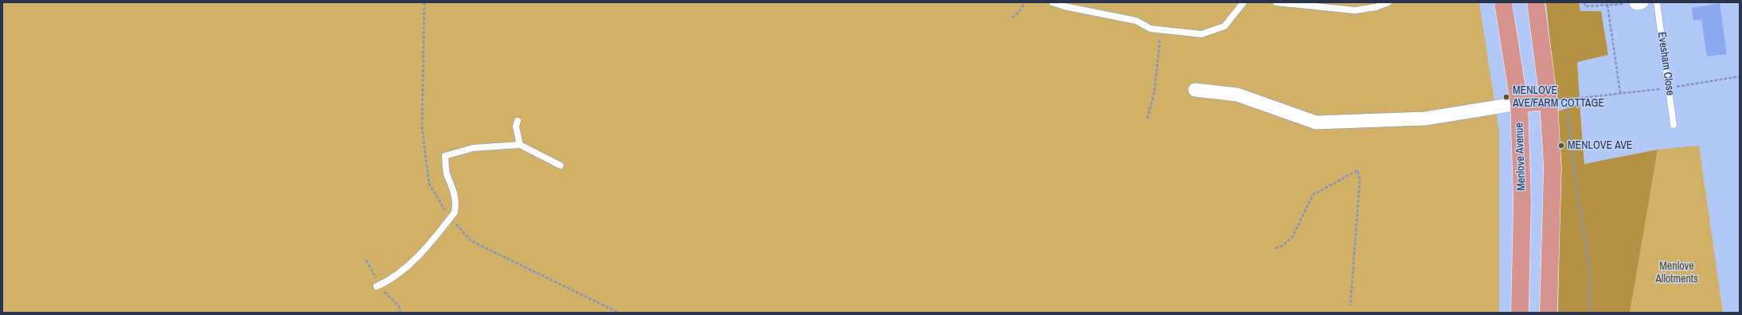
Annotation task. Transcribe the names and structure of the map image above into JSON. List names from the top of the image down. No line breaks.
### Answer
{"streets":{"highway":["Menlove Avenue"],"lane":["Evesham Close"]},"parks":["Menlove Allotments"],"places":["MENLOVE AVE/FARM COTTAGE","MENLOVE AVE"]}
